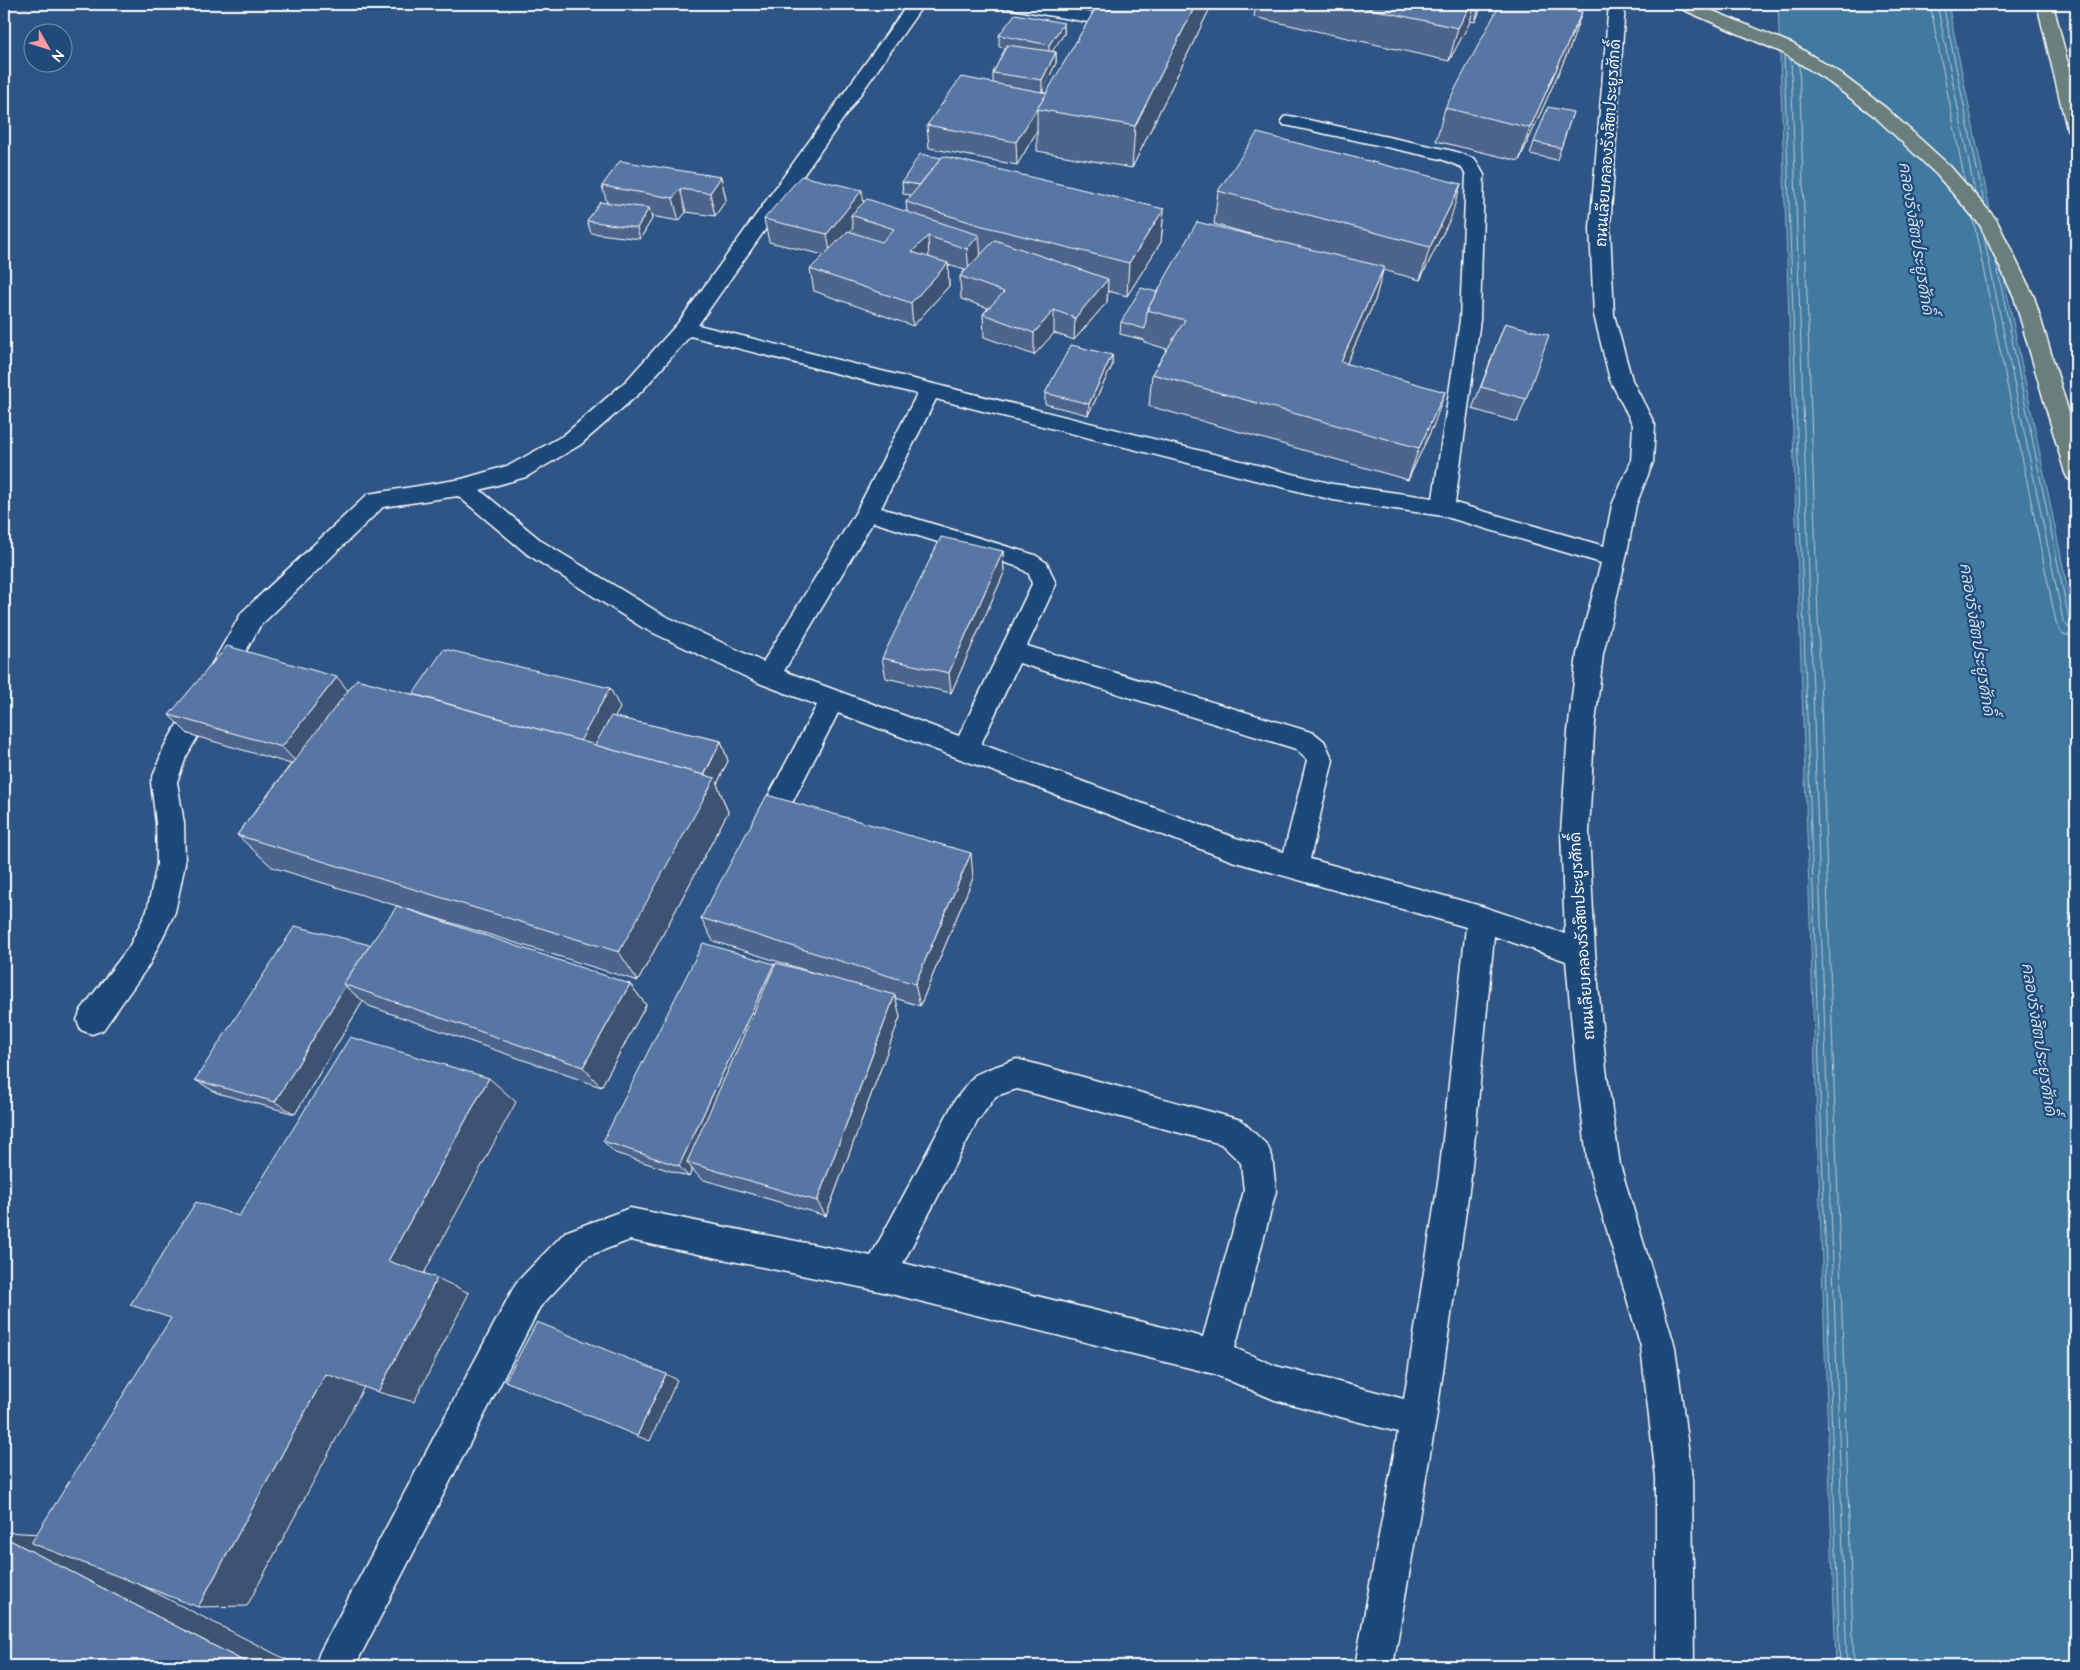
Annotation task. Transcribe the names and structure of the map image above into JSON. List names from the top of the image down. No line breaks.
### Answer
{"streets":{"street":["ถนนเลียบคลองรังสิตประยูรศักดิ์"]},"water":["คลองรังสิตประยูรศักดิ์"],"north":"bottom right"}
